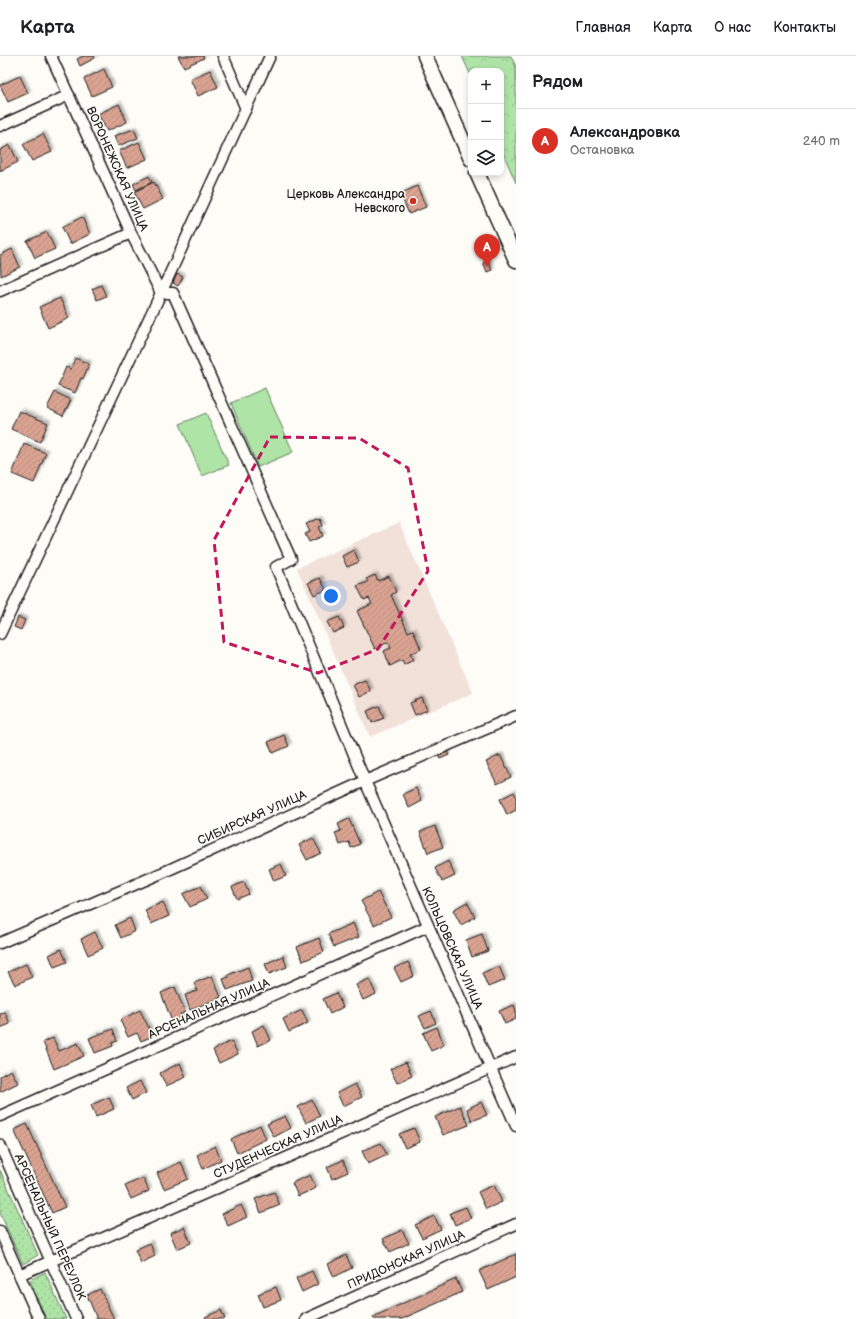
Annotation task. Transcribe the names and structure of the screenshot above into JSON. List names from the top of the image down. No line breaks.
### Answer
{"streets":{"street":["ВОРОНЕЖСКАЯ УЛИЦА","СИБИРСКАЯ УЛИЦА","КОЛЬЦОВСКАЯ УЛИЦА","АРСЕНАЛЬНАЯ УЛИЦА","СТУДЕНЧЕСКАЯ УЛИЦА","АРСЕНАЛЬНЫЙ ПЕРЕУЛОК","ПРИДОНСКАЯ УЛИЦА"]},"crossings":[["ВОРОНЕЖСКАЯ УЛИЦА","КОЛЬЦОВСКАЯ УЛИЦА"],["СИБИРСКАЯ УЛИЦА","КОЛЬЦОВСКАЯ УЛИЦА"],["КОЛЬЦОВСКАЯ УЛИЦА","АРСЕНАЛЬНАЯ УЛИЦА"],["КОЛЬЦОВСКАЯ УЛИЦА","СТУДЕНЧЕСКАЯ УЛИЦА"],["СТУДЕНЧЕСКАЯ УЛИЦА","АРСЕНАЛЬНЫЙ ПЕРЕУЛОК"]],"places":["Церковь Александра Невского"],"page":{"header":"Карта","nav":["Главная","Карта","О нас","Контакты"],"heading":"Рядом","map_buttons":["+","−"],"list":[{"mark":"A","name":"Александровка","note":"Остановка","value":"240 m"}],"pins":"A"}}
